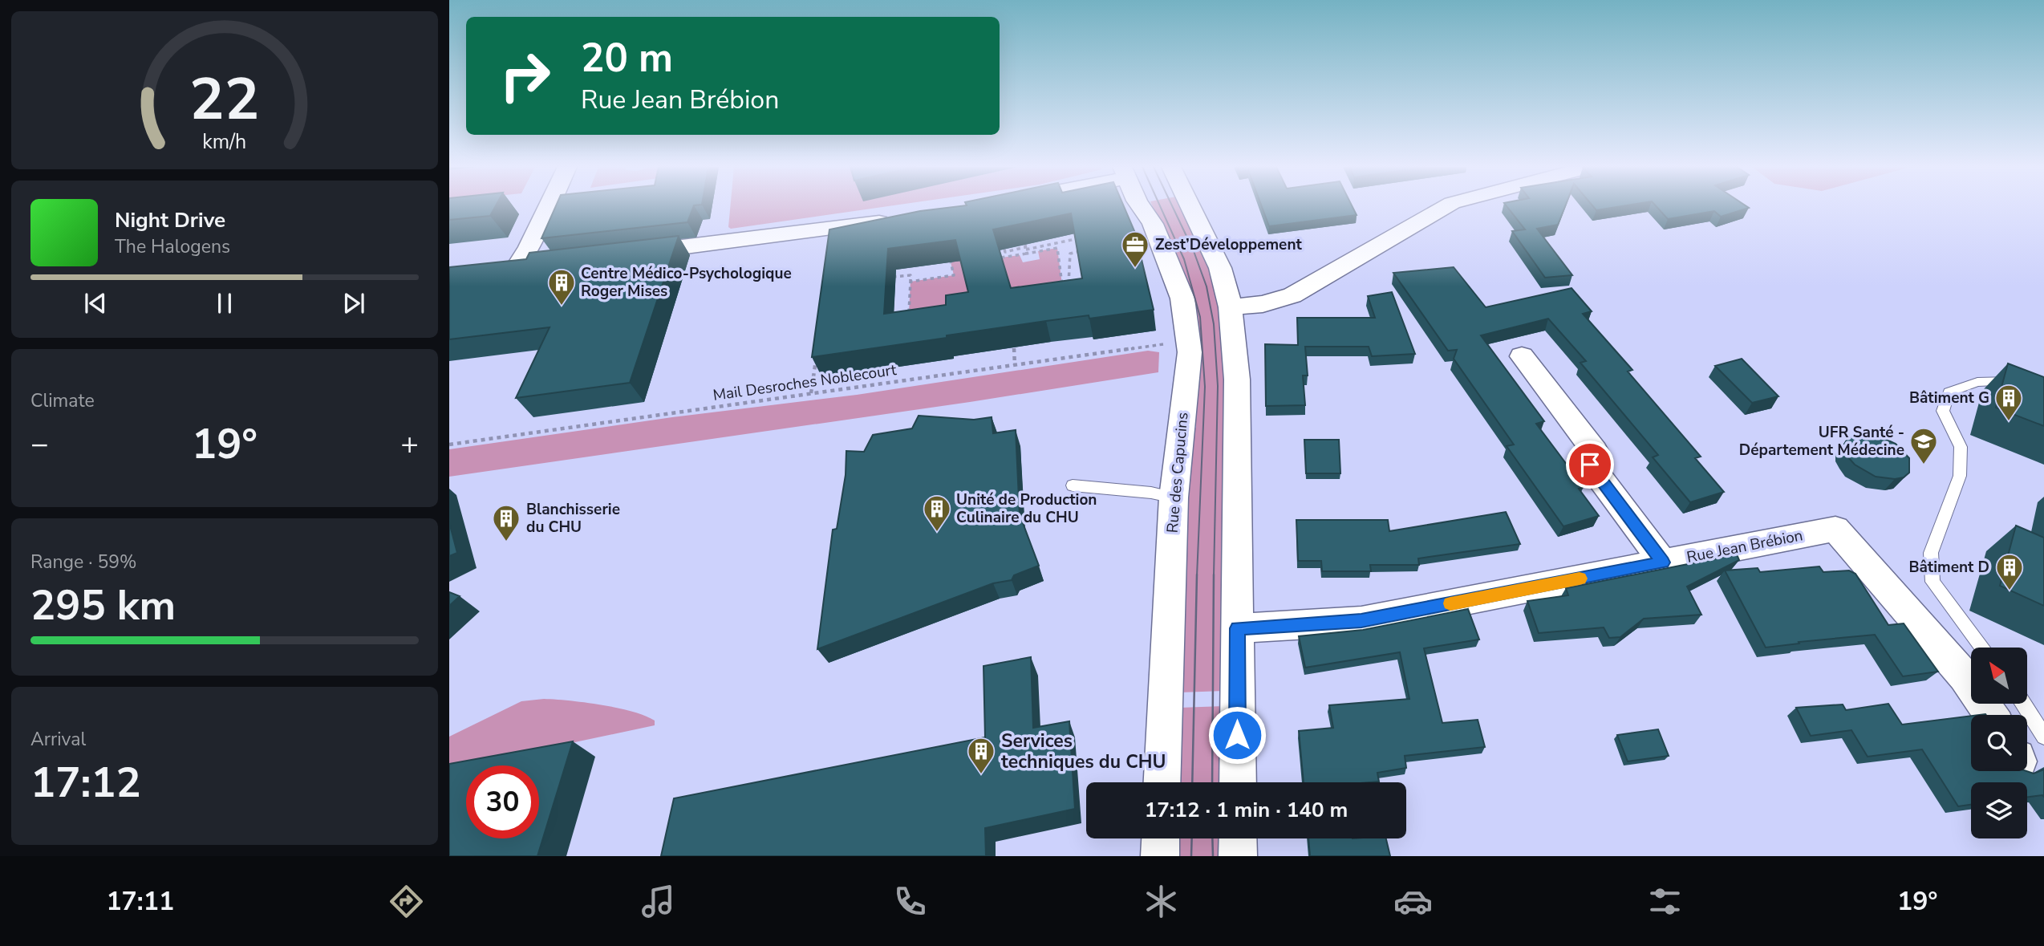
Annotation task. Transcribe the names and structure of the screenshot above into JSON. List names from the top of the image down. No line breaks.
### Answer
{"streets":{"street":["Rue des Capucins","Rue Jean Brébion"],"path":["Mail Desroches Noblecourt"]},"places":{"office":["Zest’Développement"],"building":["Centre Médico-Psychologique Roger Mises","Bâtiment G","Unité de Production Culinaire du CHU","Blanchisserie du CHU","Bâtiment D","Services techniques du CHU"],"school or university":["UFR Santé - Département Médecine"]},"north":"top left","page":{"turn":["20 m","Rue Jean Brébion"],"song":["Night Drive","The Halogens"],"tile":["Climate",["Range · 59%","295 km"],["Arrival","17:12"]],"heat":["−","19°","+"],"limit":"30","trip":"17:12 · 1 min · 140 m","tabs":["17:11","19°"],"gauge":["22","km/h"]}}
